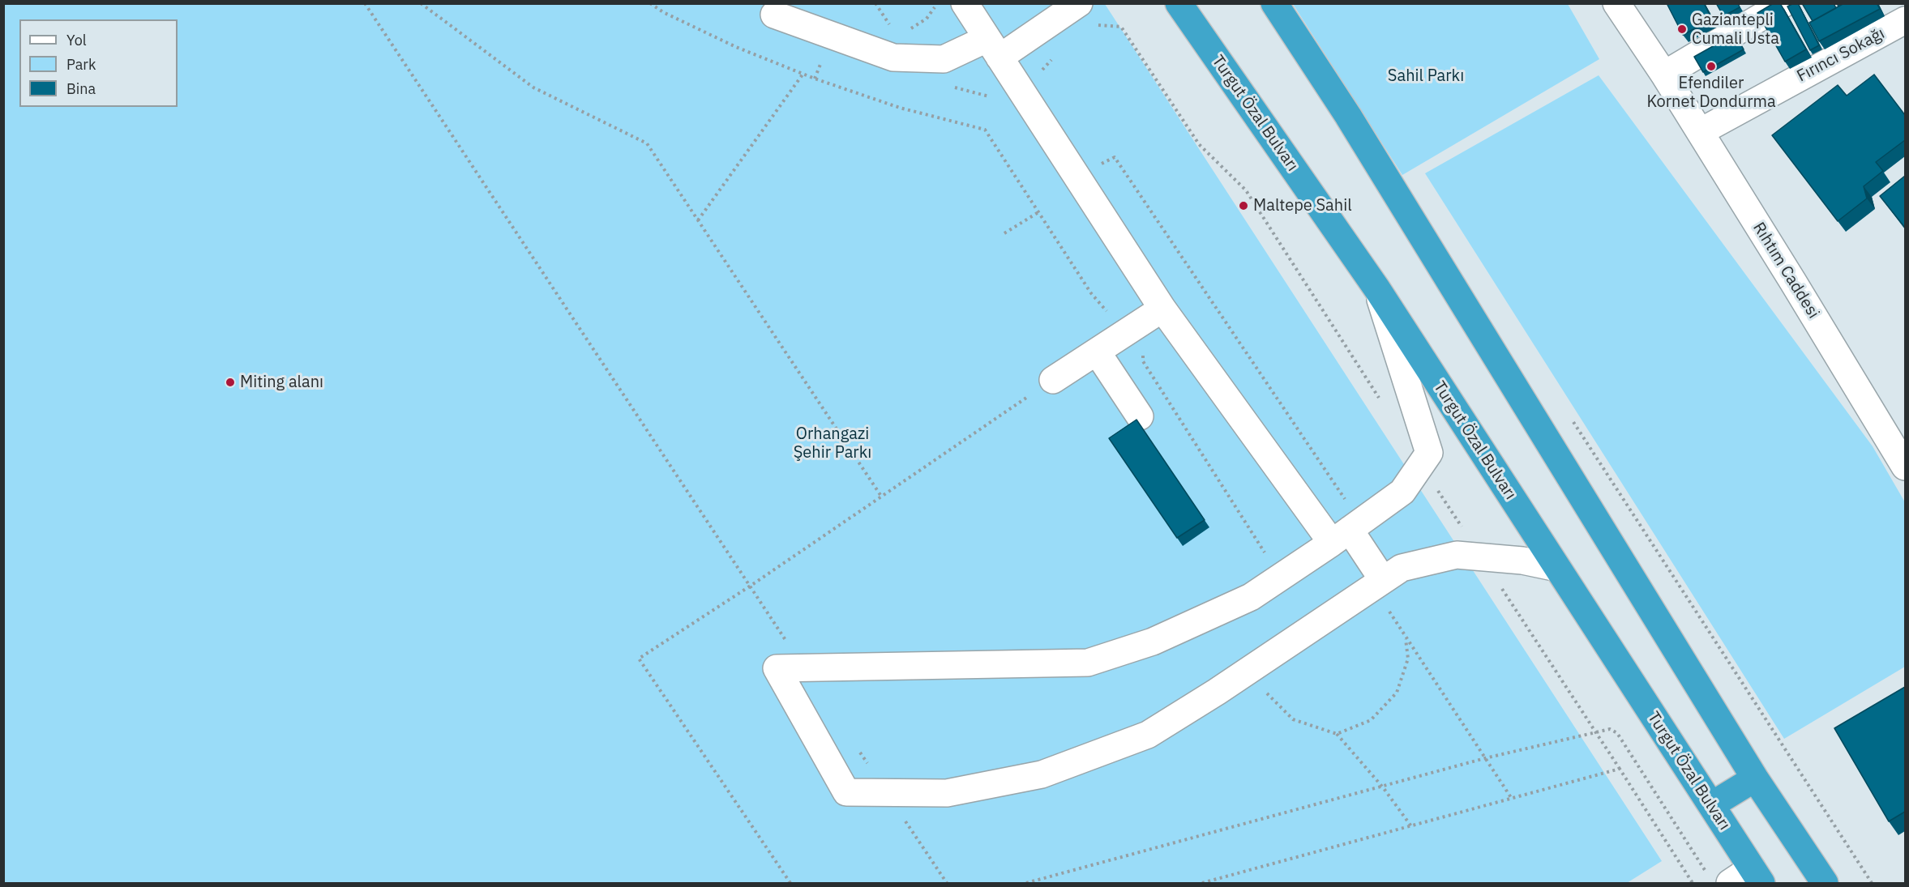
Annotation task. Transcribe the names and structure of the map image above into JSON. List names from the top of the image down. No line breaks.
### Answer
{"streets":{"highway":["Turgut Özal Bulvarı"],"street":["Fırıncı Sokağı","Rıhtım Caddesi"]},"crossings":[["Fırıncı Sokağı","Rıhtım Caddesi"]],"parks":["Sahil Parkı","Orhangazi Şehir Parkı"],"places":["Gaziantepli Cumali Usta","Efendiler Kornet Dondurma","Maltepe Sahil","Miting alanı"],"legend":["Yol","Park","Bina"]}
